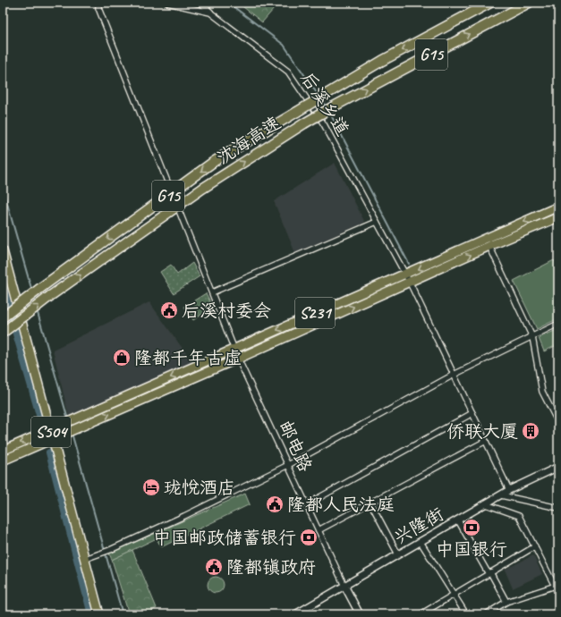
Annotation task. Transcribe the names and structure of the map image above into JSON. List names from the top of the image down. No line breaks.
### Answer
{"streets":{"highway":["G15","沈海高速"],"main road":["S231","S504"],"street":["后溪乡道","邮电路","兴隆街"]},"crossings":[["后溪乡道","S231"],["后溪乡道","兴隆街"],["S231","S504"],["S231","邮电路"],["邮电路","兴隆街"]],"places":{"public building":["后溪村委会","隆都人民法庭","隆都镇政府"],"shop":["隆都千年古虚"],"building":["侨联大厦"],"hotel":["珑悦酒店"],"bank":["中国银行","中国邮政储蓄银行"]}}
